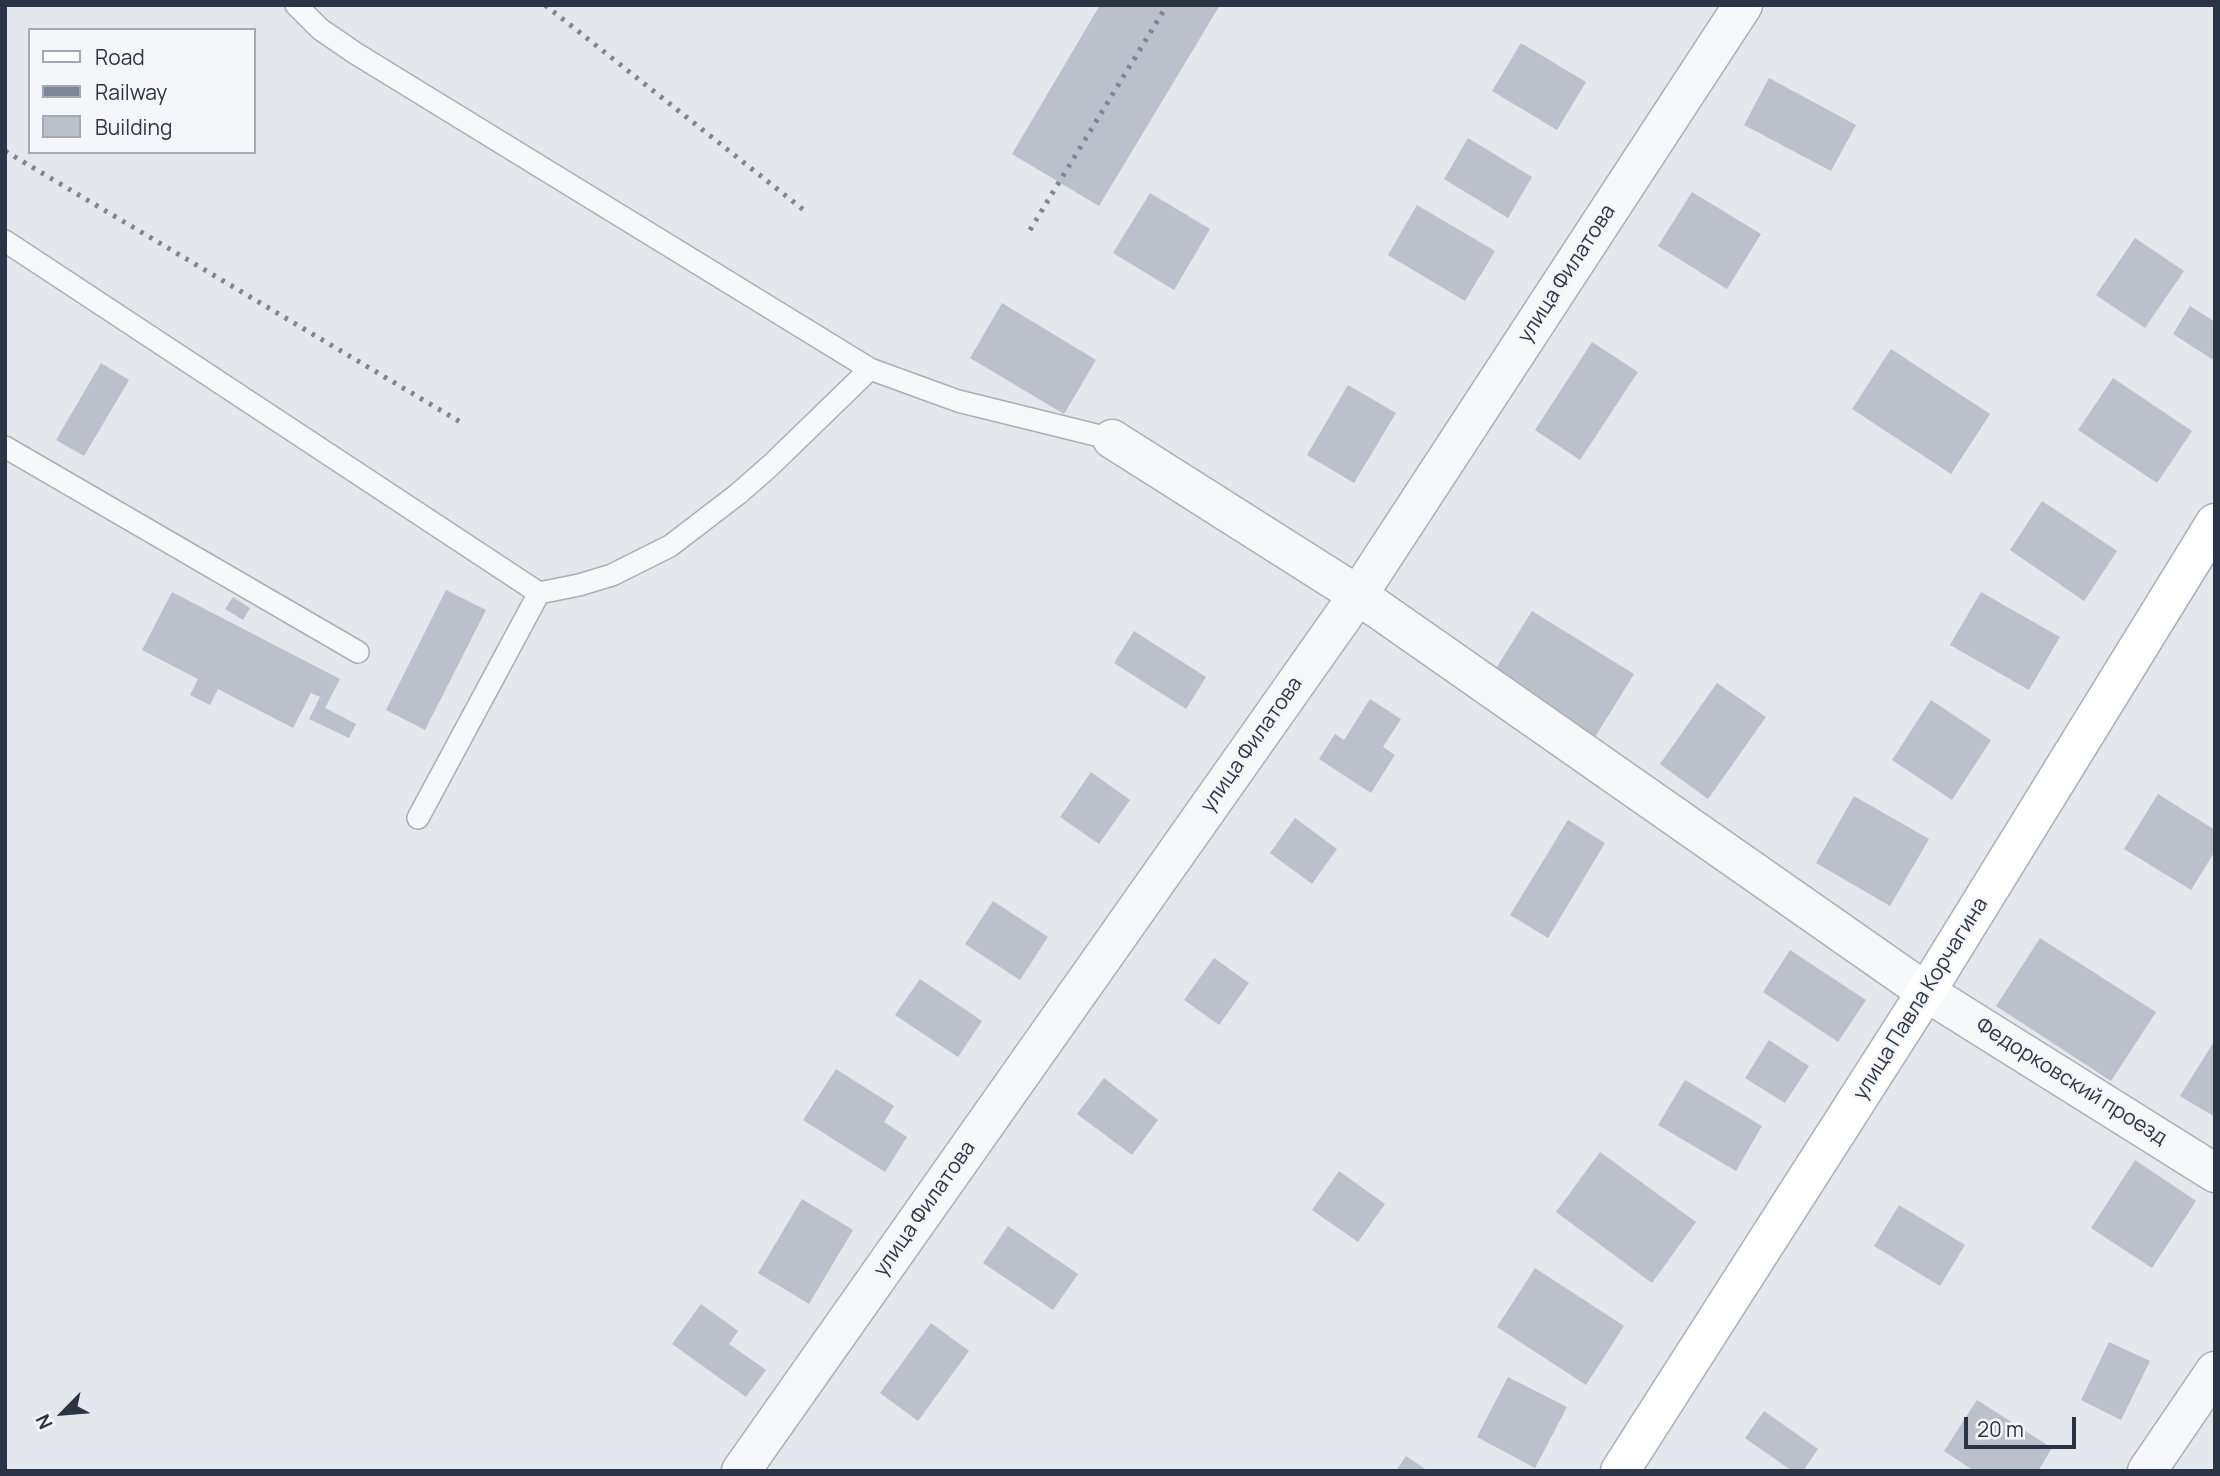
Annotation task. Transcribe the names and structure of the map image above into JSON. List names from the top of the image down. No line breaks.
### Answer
{"streets":{"main road":["улица Павла Корчагина"],"street":["улица Филатова","Федорковский проезд"]},"crossings":[["улица Филатова","Федорковский проезд"],["улица Павла Корчагина","Федорковский проезд"]],"legend":["Road","Railway","Building"],"scale_bar":"20 m","north":"bottom left"}
